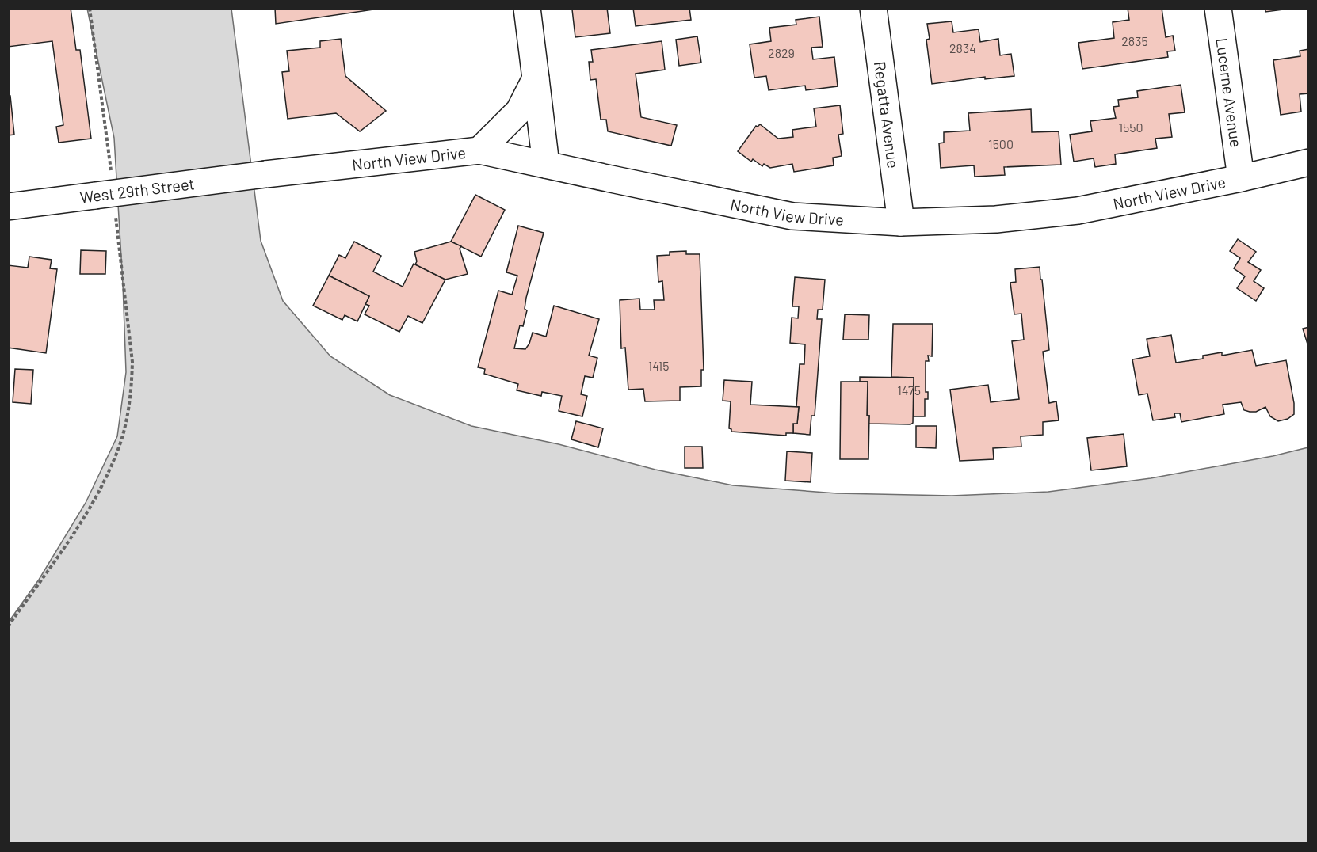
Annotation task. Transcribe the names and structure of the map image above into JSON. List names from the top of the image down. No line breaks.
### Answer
{"streets":{"street":["Lucerne Avenue","Regatta Avenue","North View Drive","West 29th Street"]},"crossings":[["Lucerne Avenue","North View Drive"],["Regatta Avenue","North View Drive"],["North View Drive","West 29th Street"]],"house_numbers":["2835","2834","2829","1550","1500","1415","1475"]}
